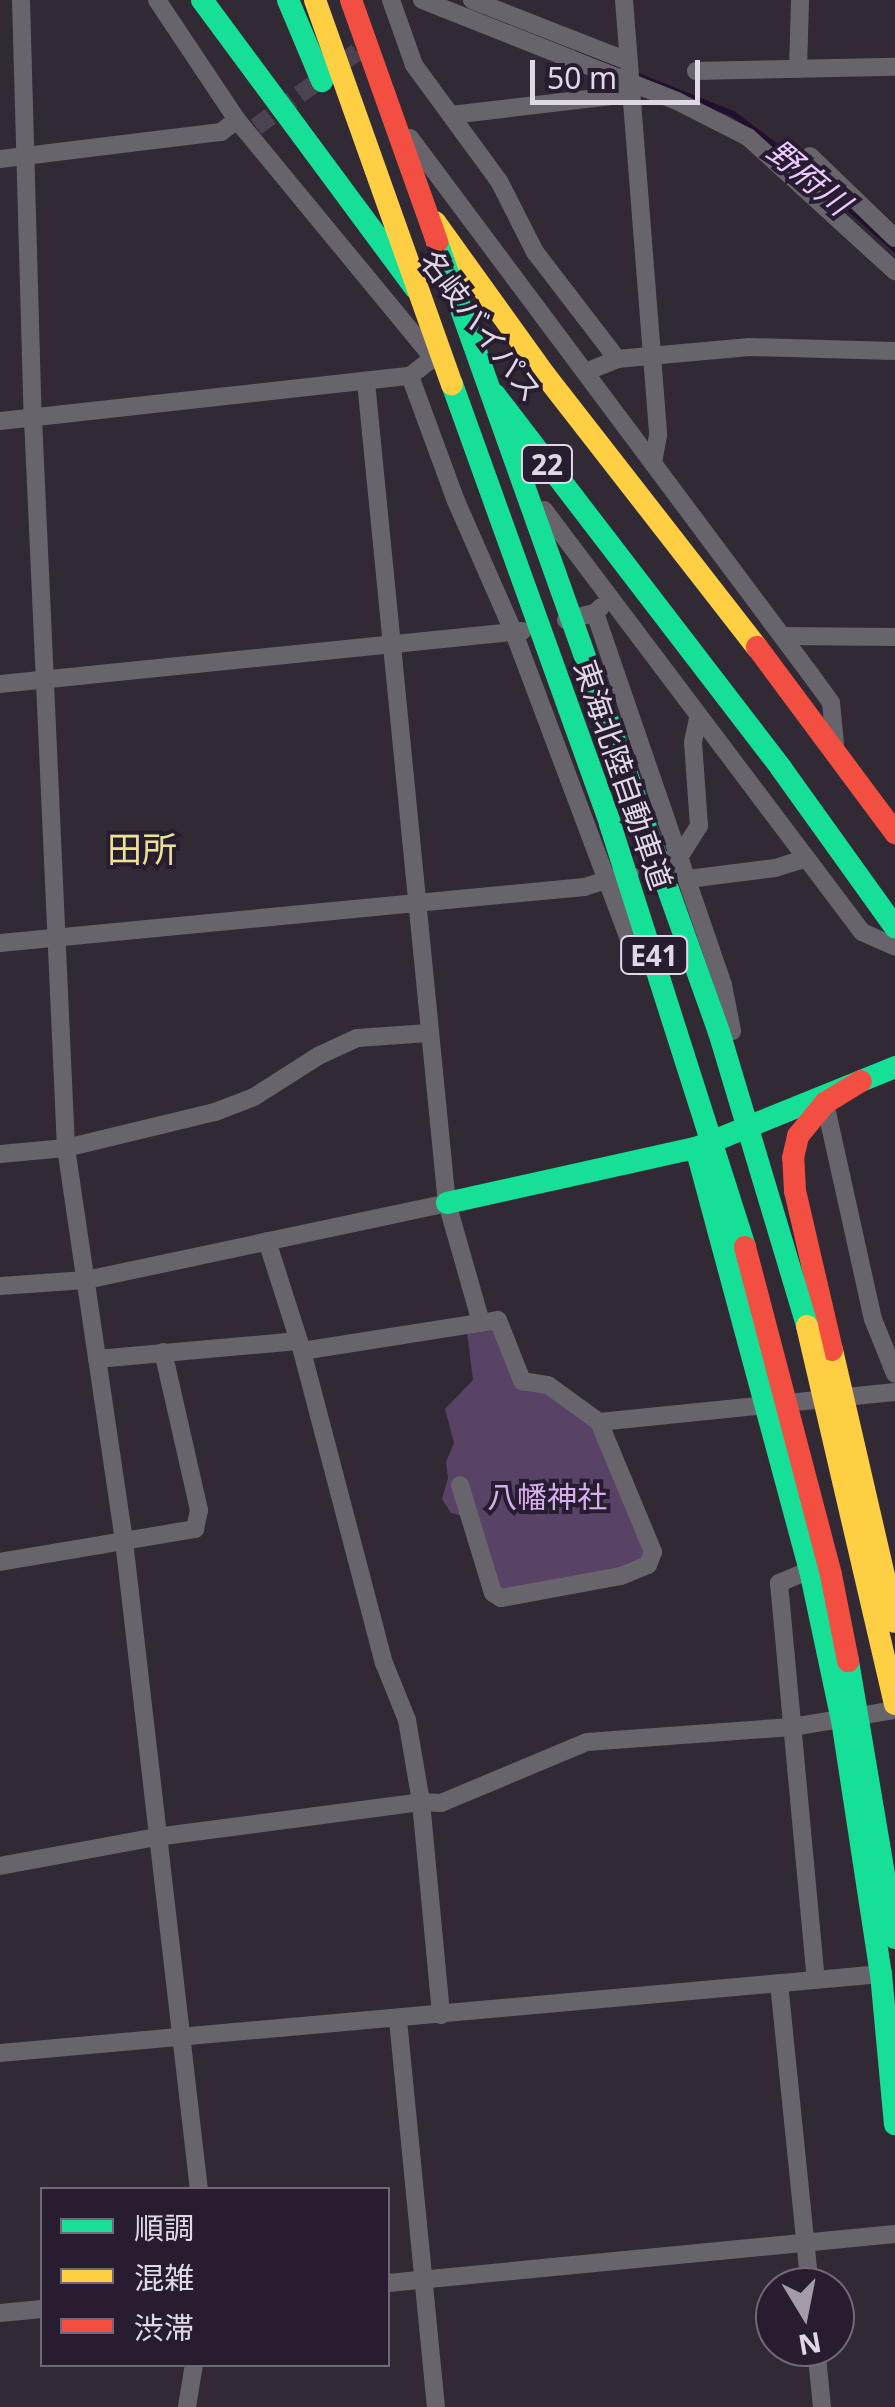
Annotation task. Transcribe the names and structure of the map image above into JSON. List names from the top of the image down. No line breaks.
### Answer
{"streets":{"main road":["名岐バイパス","22","東海北陸自動車道","E41"]},"districts":["田所"],"water":["野府川"],"parks":["八幡神社"],"legend":["順調","混雑","渋滞"],"scale_bar":"50 m","north":"bottom"}
